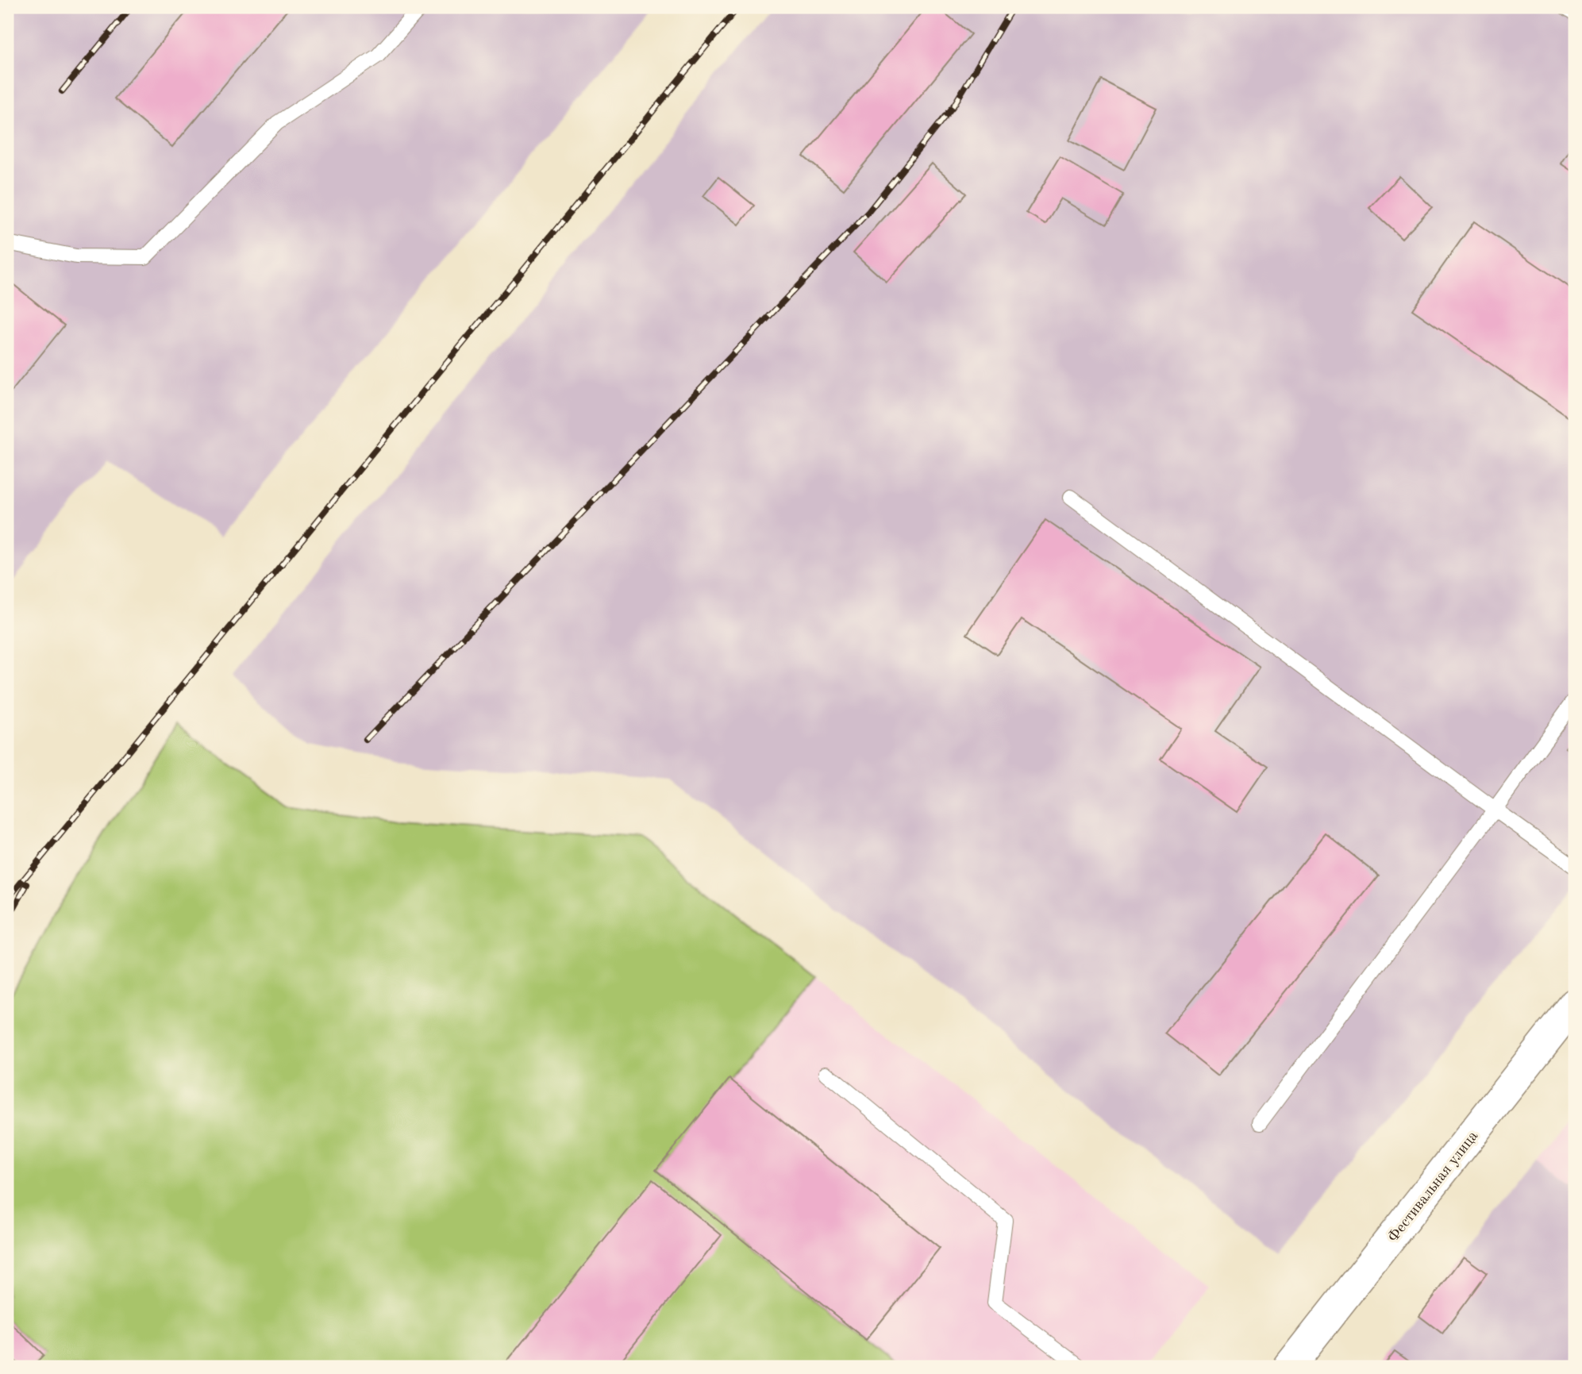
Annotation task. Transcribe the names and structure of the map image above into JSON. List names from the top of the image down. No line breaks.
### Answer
{"streets":{"main road":["Фестивальная улица"]}}
